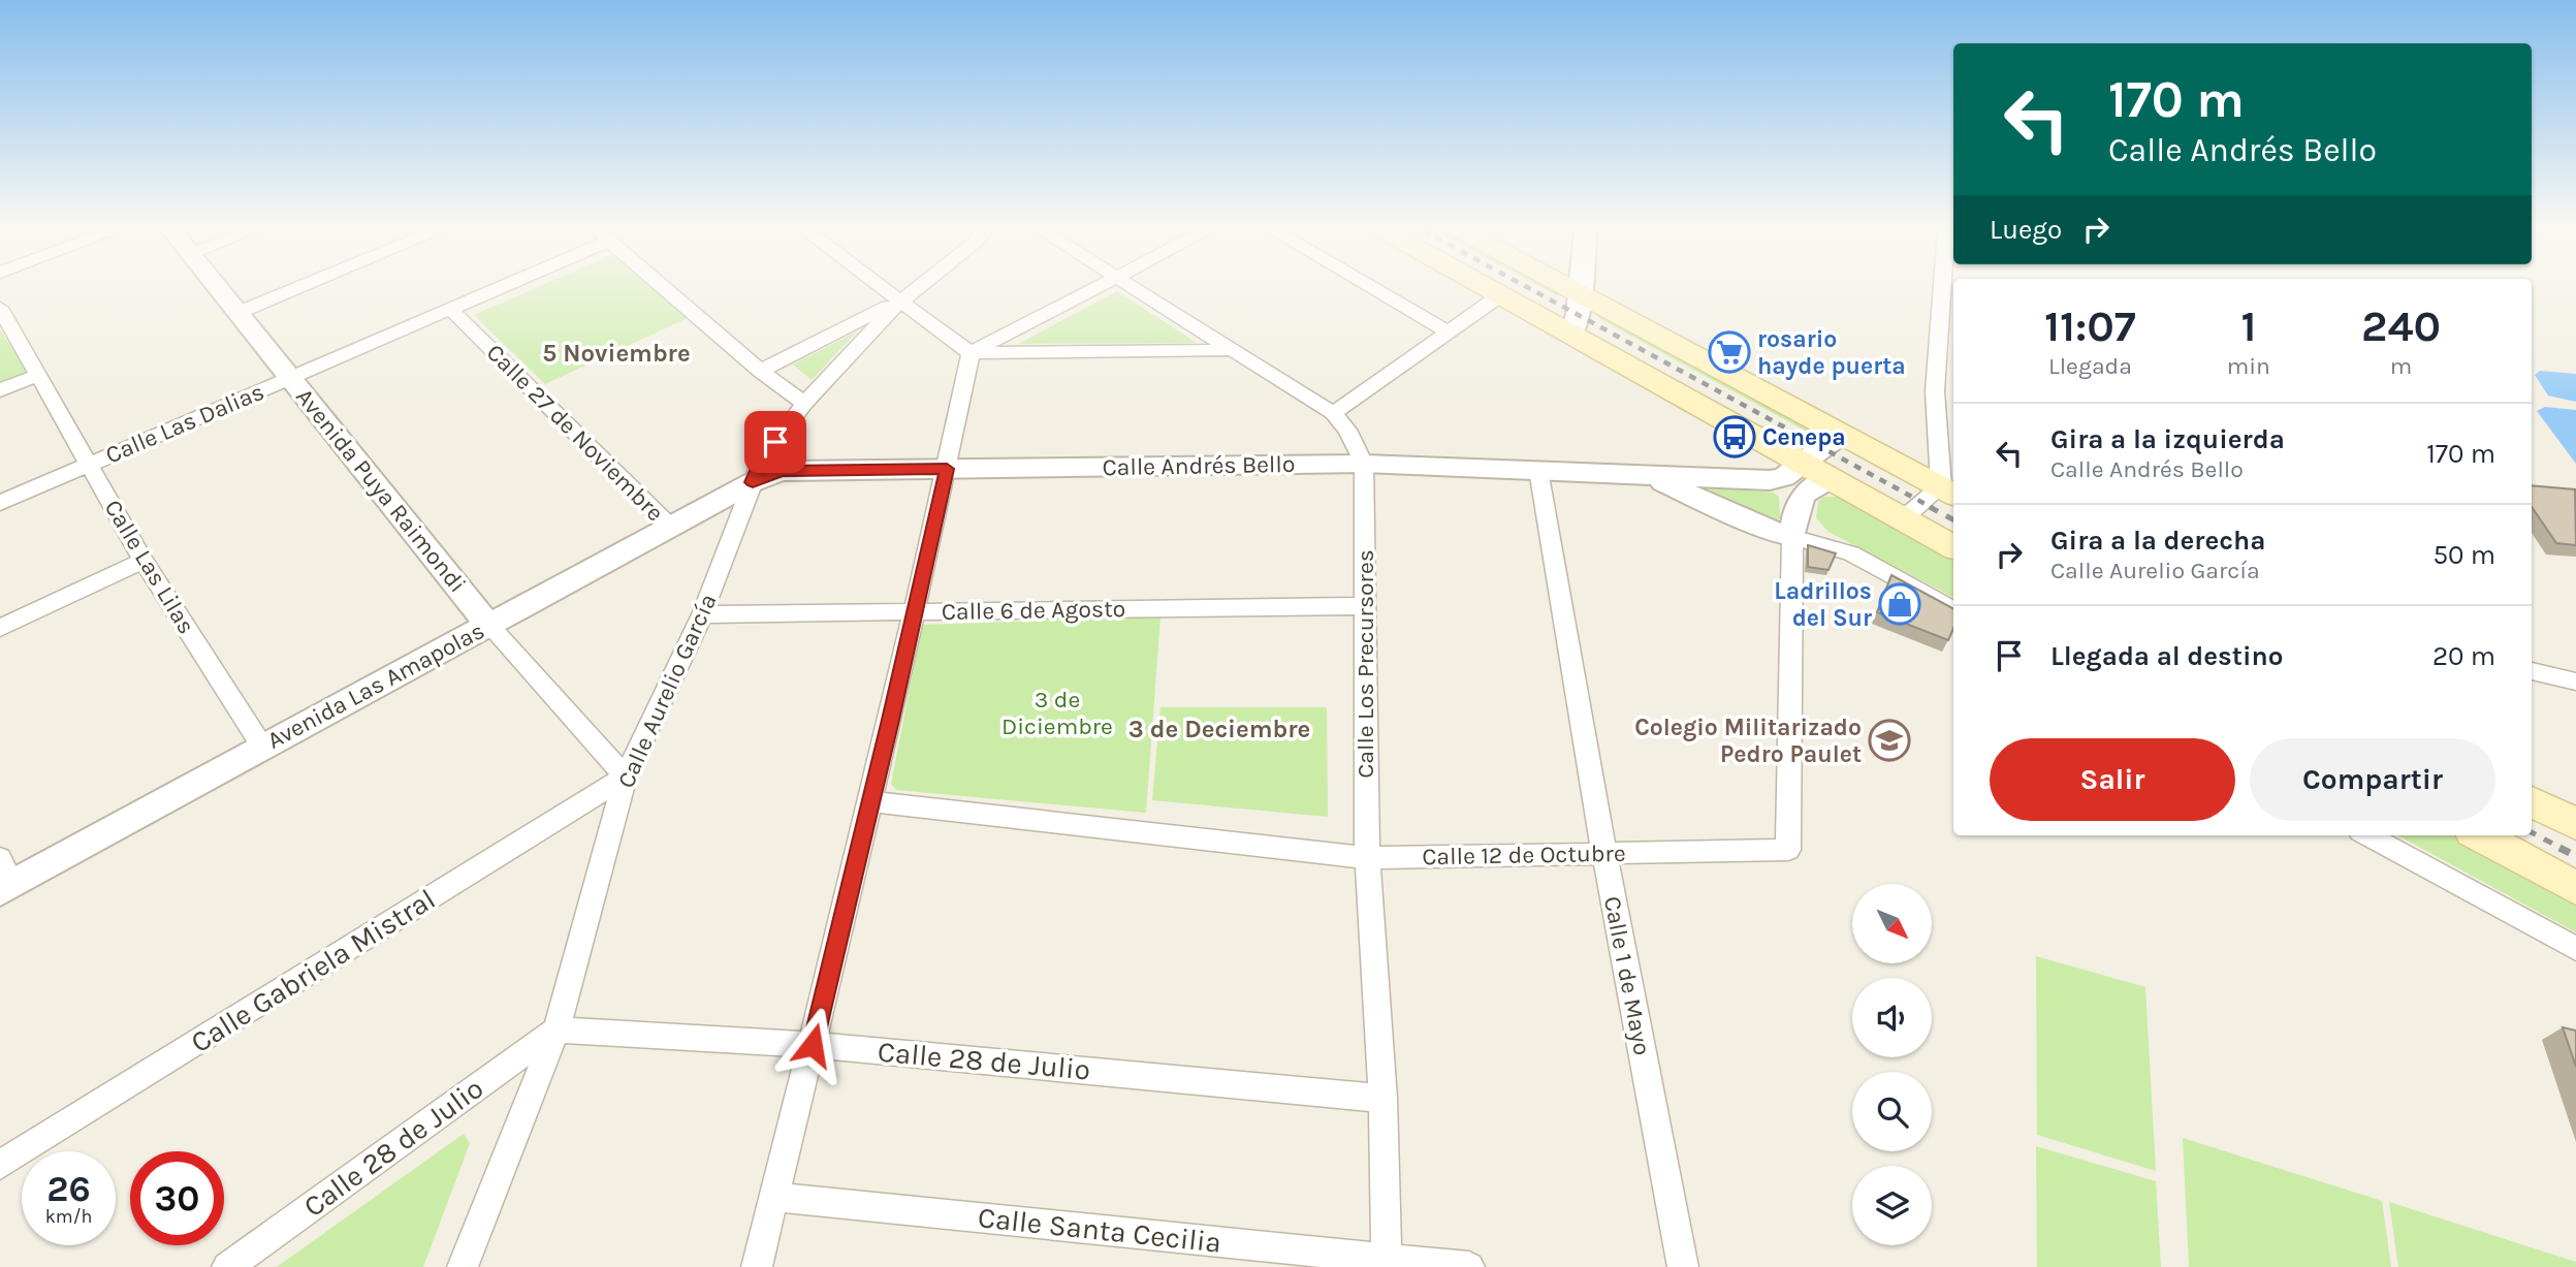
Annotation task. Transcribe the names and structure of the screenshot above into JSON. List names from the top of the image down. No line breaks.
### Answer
{"streets":{"street":["Calle Las Dalias","Calle 27 de Noviembre","Calle Andrés Bello","Avenida Puya Raimondi","Calle Las Lilas","Calle 6 de Agosto","Calle Los Precursores","Avenida Las Amapolas","Calle Aurelio García","Calle 12 de Octubre","Calle Gabriela Mistral","Calle 1 de Mayo","Calle 28 de Julio","Calle Santa Cecilia"]},"crossings":[["Calle Las Dalias","Calle 27 de Noviembre"],["Calle Las Dalias","Avenida Puya Raimondi"],["Calle Las Dalias","Calle Las Lilas"],["Calle 27 de Noviembre","Avenida Las Amapolas"],["Calle Andrés Bello","Calle Los Precursores"],["Calle Andrés Bello","Avenida Las Amapolas"],["Calle Andrés Bello","Calle Aurelio García"],["Calle Andrés Bello","Calle 12 de Octubre"],["Calle Andrés Bello","Calle 1 de Mayo"],["Avenida Puya Raimondi","Avenida Las Amapolas"],["Avenida Puya Raimondi","Calle Aurelio García"],["Avenida Puya Raimondi","Calle Gabriela Mistral"],["Calle Las Lilas","Avenida Las Amapolas"],["Calle 6 de Agosto","Calle Los Precursores"],["Calle 6 de Agosto","Calle Aurelio García"],["Calle Los Precursores","Calle 12 de Octubre"],["Calle Los Precursores","Calle 28 de Julio"],["Calle Los Precursores","Calle Santa Cecilia"],["Avenida Las Amapolas","Calle Aurelio García"],["Calle Aurelio García","Calle Gabriela Mistral"],["Calle Aurelio García","Calle 28 de Julio"],["Calle 12 de Octubre","Calle 1 de Mayo"]],"districts":["5 Noviembre","3 de Deciembre"],"parks":["3 de Diciembre"],"places":{"supermarket":["rosario hayde puerta"],"bus stop":["Cenepa"],"shop":["Ladrillos del Sur"],"school or university":["Colegio Militarizado Pedro Paulet"]},"north":"bottom right","page":{"turn":["170 m","Calle Andrés Bello"],"then":"Luego","eta":["11:07","Llegada","1","min","240","m"],"list":[{"name":"Gira a la izquierda","note":"Calle Andrés Bello","value":"170 m"},{"name":"Gira a la derecha","note":"Calle Aurelio García","value":"50 m"},{"name":"Llegada al destino","value":"20 m"}],"buttons":["Salir","Compartir"],"speed":"26 km/h","limit":"30"}}
